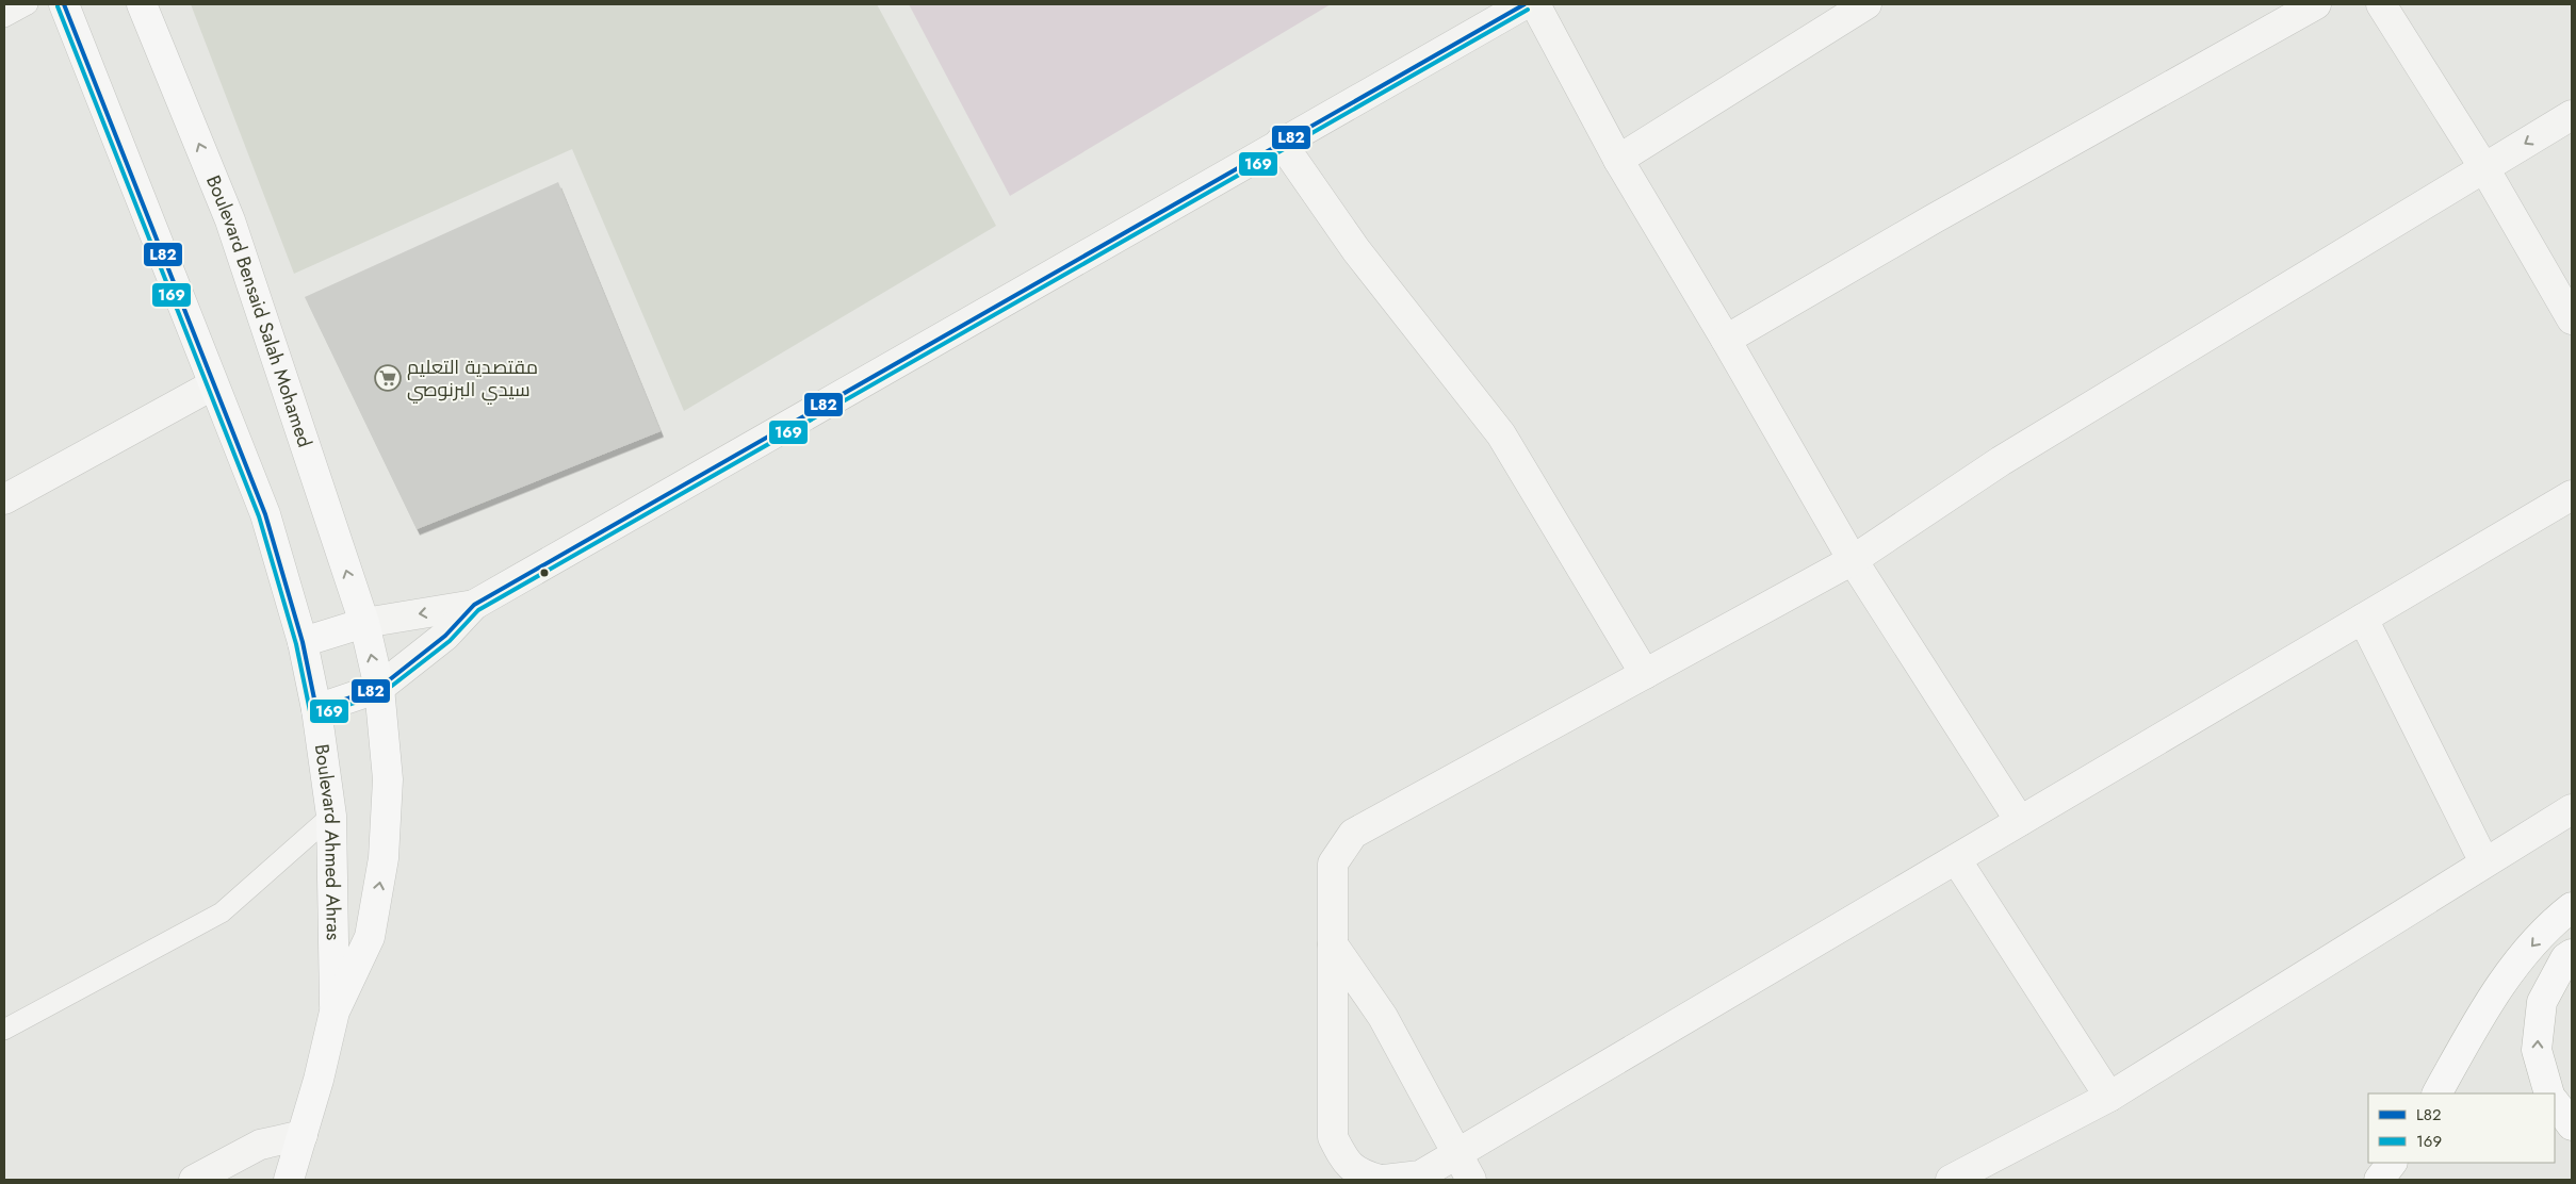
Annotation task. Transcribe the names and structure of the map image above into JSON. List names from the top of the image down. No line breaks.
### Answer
{"streets":{"main road":["Boulevard Bensaid Salah Mohamed","Boulevard Ahmed Ahras"]},"crossings":[["Boulevard Bensaid Salah Mohamed","Boulevard Ahmed Ahras"]],"places":{"supermarket":["مقتصدية التعليم سيدي البرنوصي"]},"lines":["transit line L82","transit line 169"],"legend":["L82","169"]}
